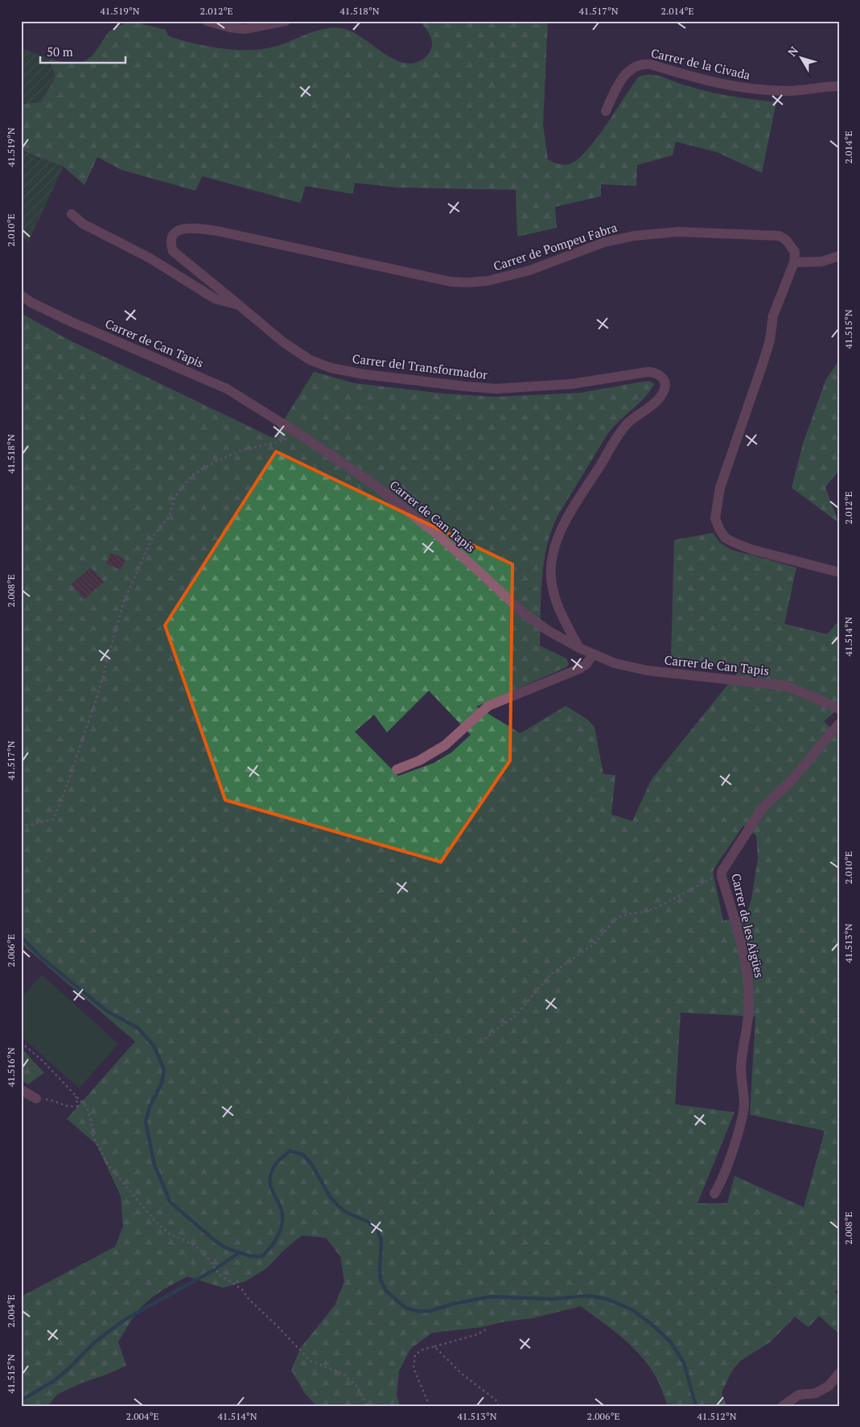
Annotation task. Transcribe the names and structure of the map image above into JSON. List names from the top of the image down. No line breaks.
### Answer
{"streets":{"street":["Carrer de la Civada","Carrer de Pompeu Fabra","Carrer de Can Tapis","Carrer del Transformador","Carrer de les Aigües"]},"crossings":[["Carrer de Pompeu Fabra","Carrer del Transformador"],["Carrer de Can Tapis","Carrer del Transformador"]],"scale_bar":"50 m","north":"top left","coordinates":["41.519°N","2.012°E","41.518°N","41.517°N","2.014°E","2.010°E","41.515°N","2.008°E","41.514°N","41.513°N","2.006°E","41.516°N","2.004°E","41.512°N"]}
